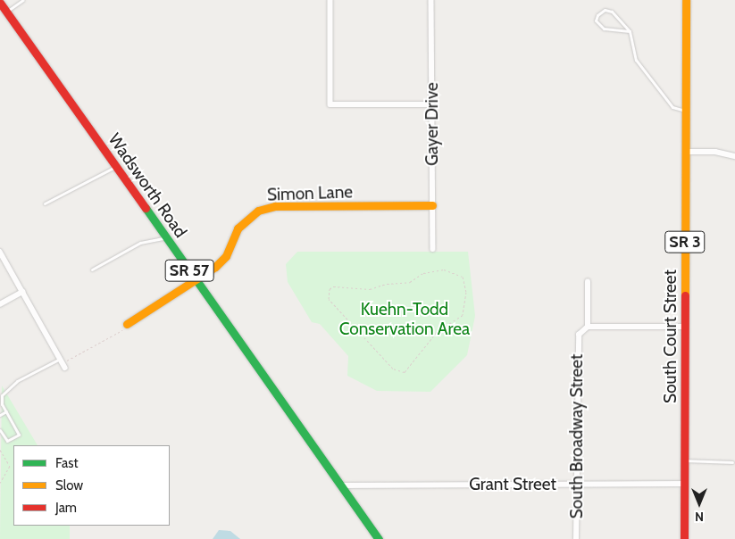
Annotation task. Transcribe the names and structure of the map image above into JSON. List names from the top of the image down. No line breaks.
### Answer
{"streets":{"main road":["Wadsworth Road","Simon Lane","SR 3","SR 57","South Court Street"],"street":["Gayer Drive","South Broadway Street","Grant Street"]},"crossings":[["Gayer Drive","Simon Lane"],["Wadsworth Road","Simon Lane"],["Wadsworth Road","Grant Street"],["South Court Street","Grant Street"],["South Broadway Street","Grant Street"]],"parks":["Kuehn-Todd Conservation Area"],"legend":["Fast","Slow","Jam"],"north":"bottom"}
